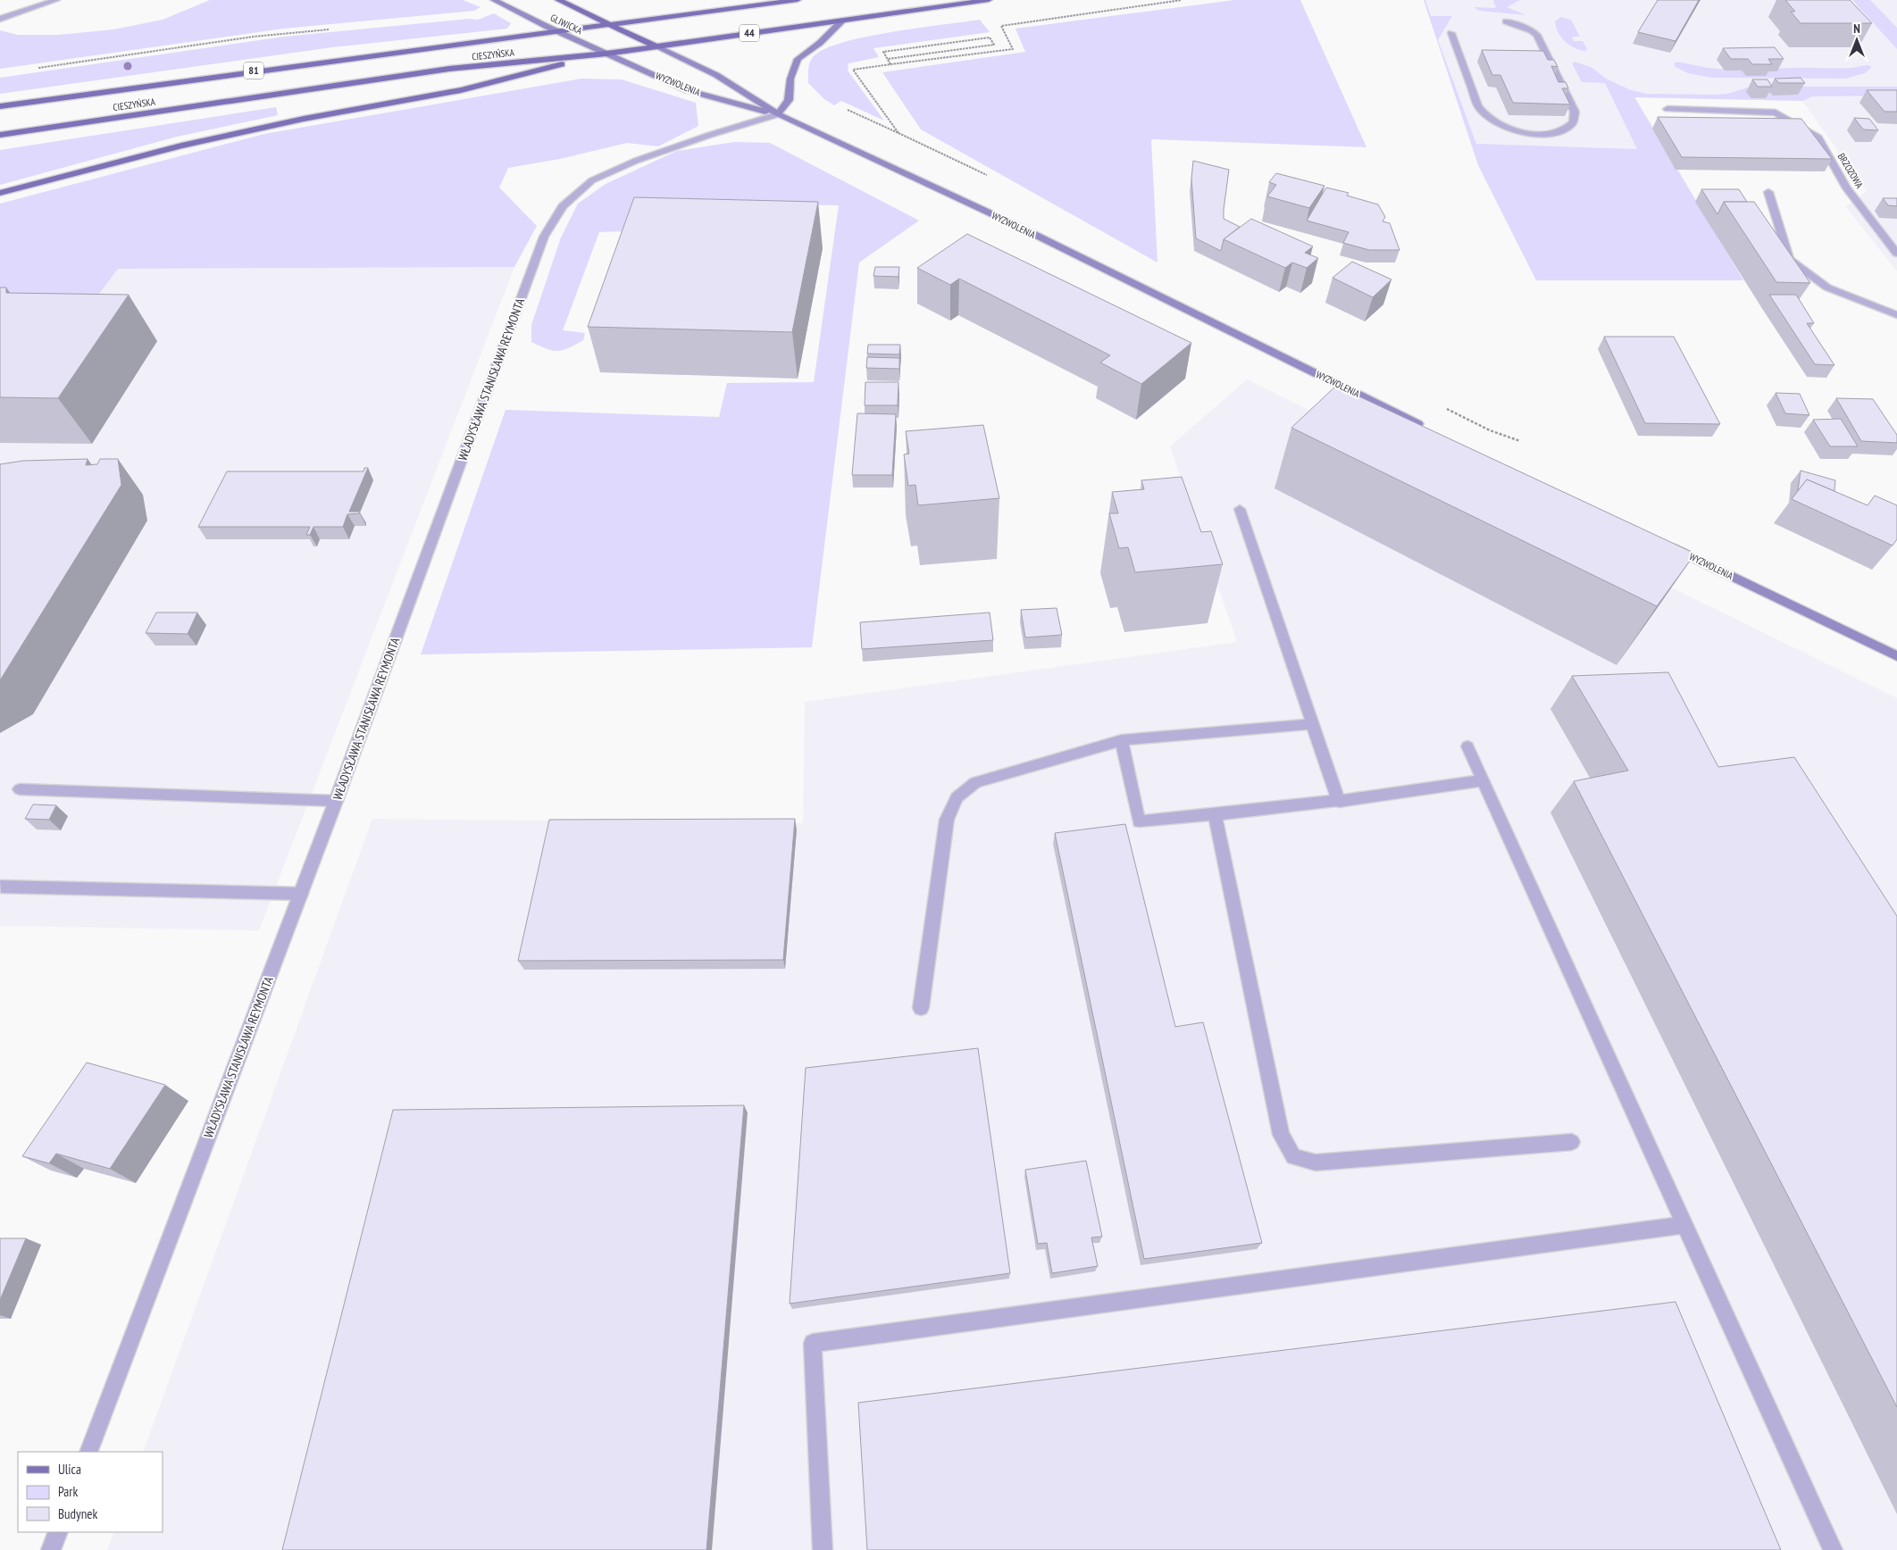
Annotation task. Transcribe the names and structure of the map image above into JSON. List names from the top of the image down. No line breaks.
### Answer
{"streets":{"main road":["GLIWICKA","44","CIESZYŃSKA","81"],"street":["WYZWOLENIA","BRZOZOWA","WŁADYSŁAWA STANISŁAWA REYMONTA"]},"crossings":[["GLIWICKA","CIESZYŃSKA"],["GLIWICKA","WYZWOLENIA"],["CIESZYŃSKA","WYZWOLENIA"],["WYZWOLENIA","WŁADYSŁAWA STANISŁAWA REYMONTA"]],"legend":["Ulica","Park","Budynek"],"north":"top"}
